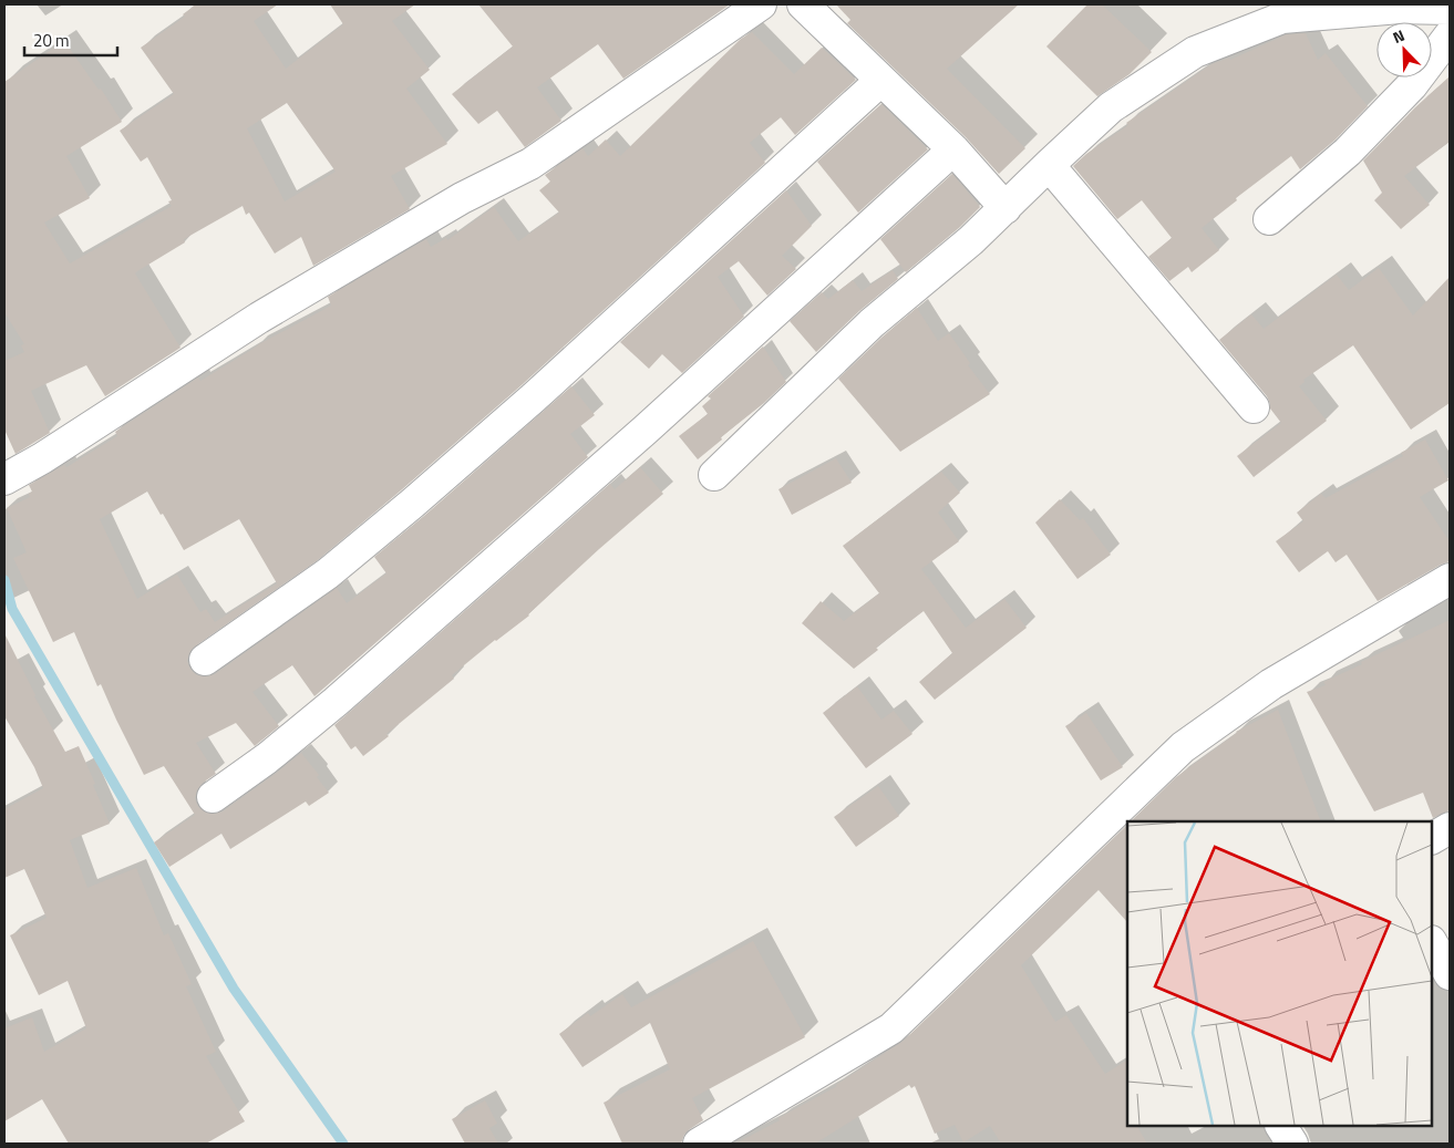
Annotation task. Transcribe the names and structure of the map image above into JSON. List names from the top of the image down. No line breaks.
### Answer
{"scale_bar":"20 m","north":"top left"}
